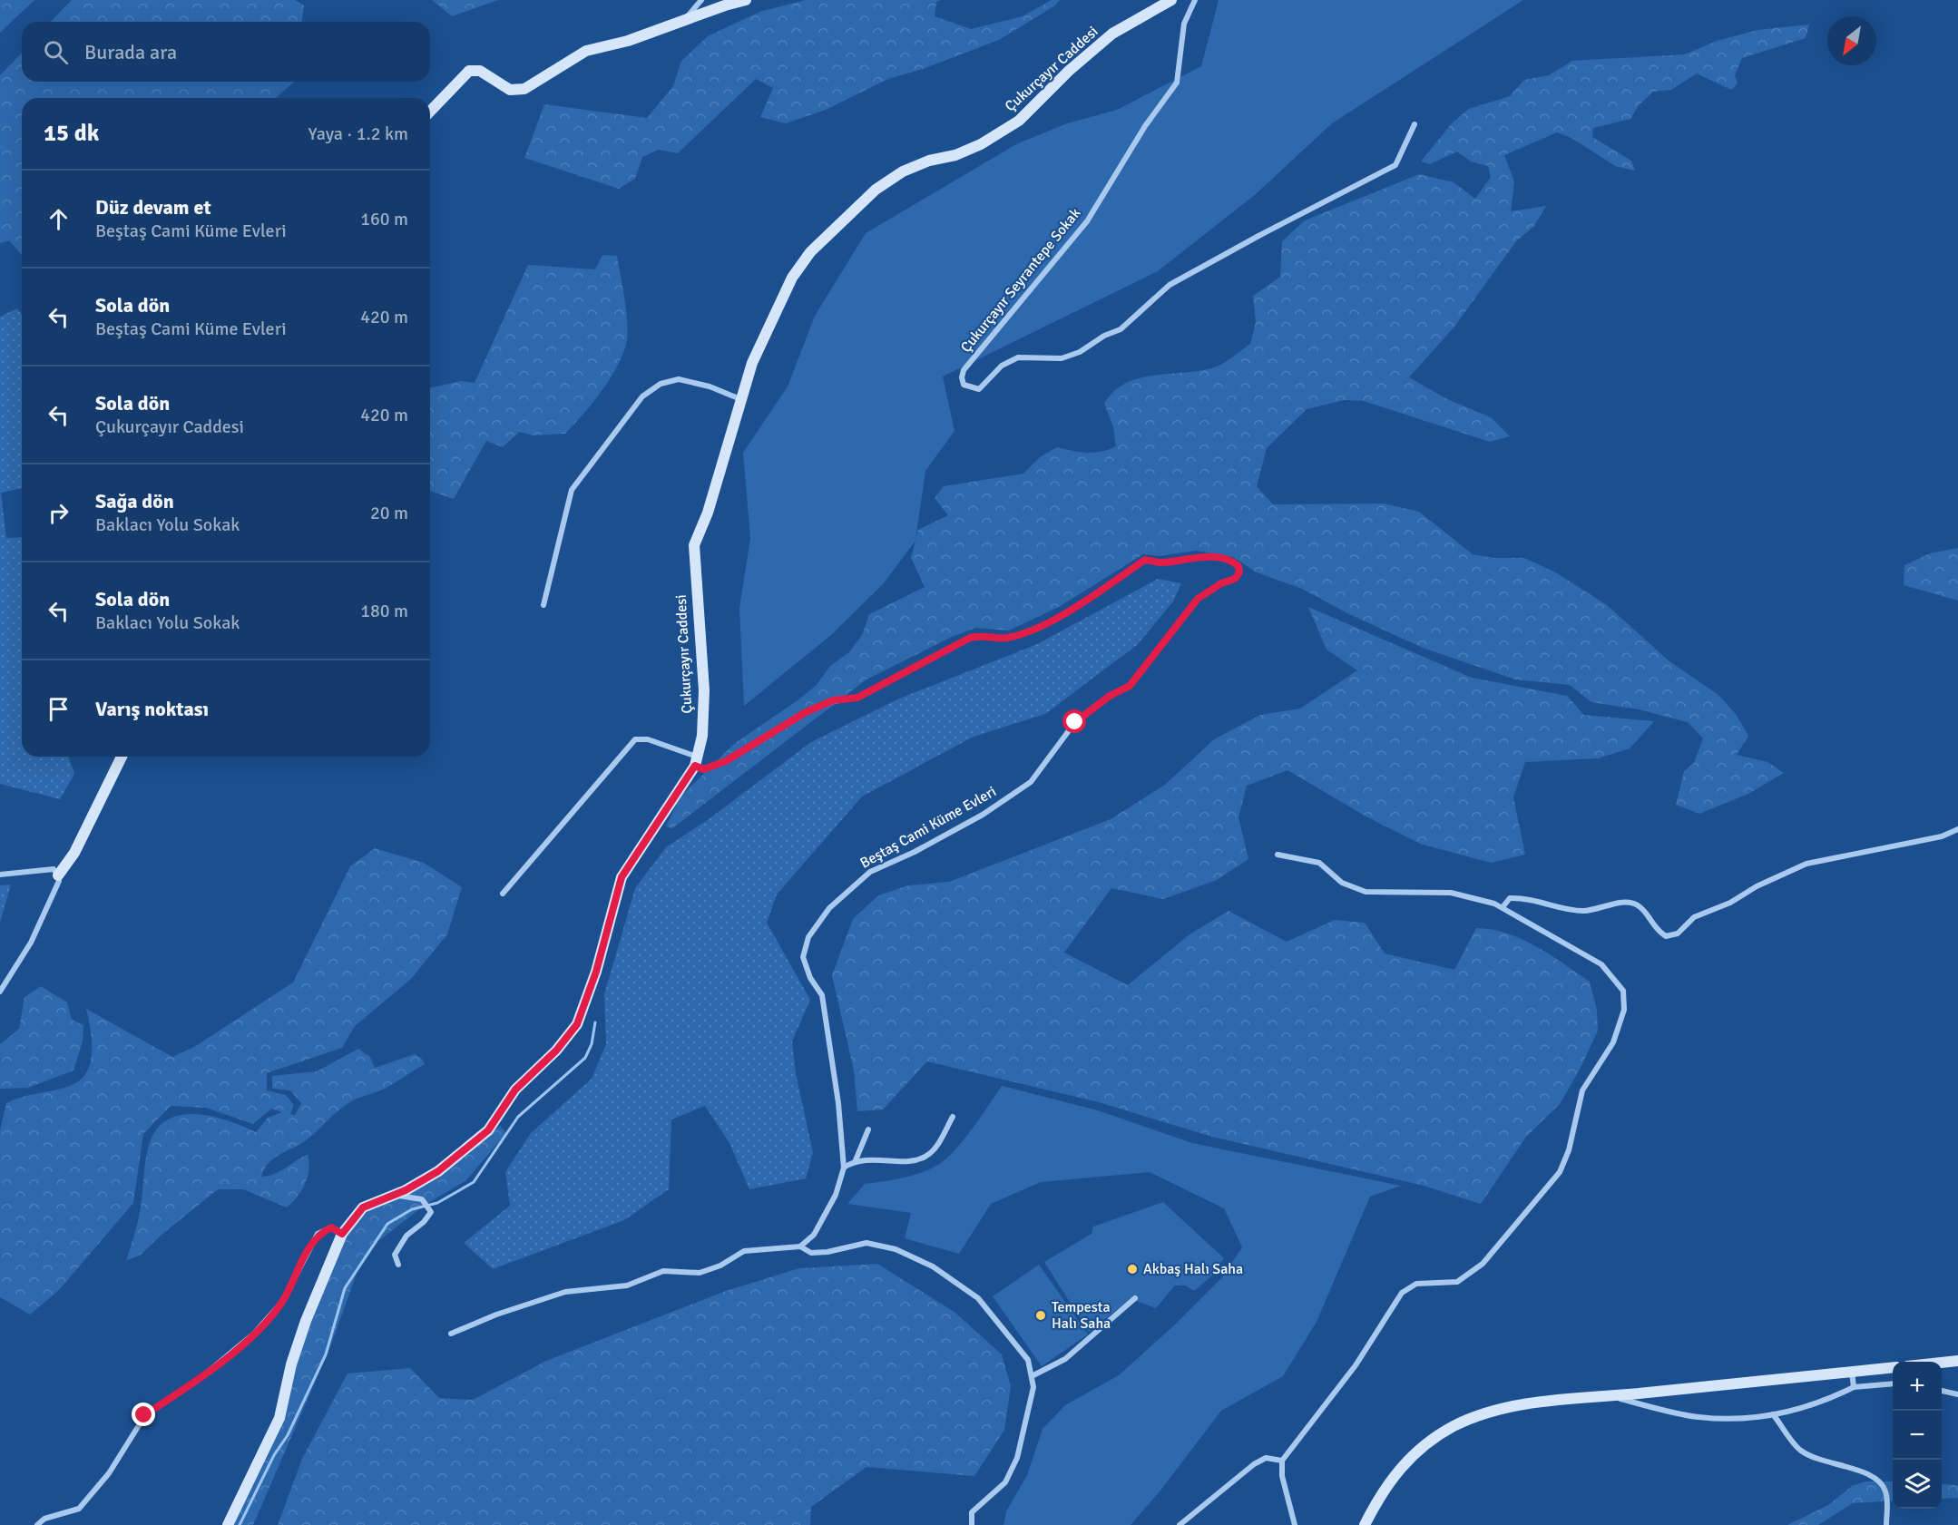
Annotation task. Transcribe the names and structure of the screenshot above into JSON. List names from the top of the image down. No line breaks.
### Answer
{"streets":{"street":["Çukurçayır Caddesi","Çukurçayır Seyrantepe Sokak","Beştaş Cami Küme Evleri"]},"crossings":[["Çukurçayır Caddesi","Beştaş Cami Küme Evleri"]],"places":["Akbaş Halı Saha","Tempesta Halı Saha"],"north":"bottom left","page":{"search":"Burada ara","heading":["15 dk","Yaya · 1.2 km"],"list":[["Düz devam et","Beştaş Cami Küme Evleri","160 m"],["Sola dön","Beştaş Cami Küme Evleri","420 m"],["Sola dön","Çukurçayır Caddesi","420 m"],["Sağa dön","Baklacı Yolu Sokak","20 m"],["Sola dön","Baklacı Yolu Sokak","180 m"],"Varış noktası"],"map_buttons":["+","−"]}}
